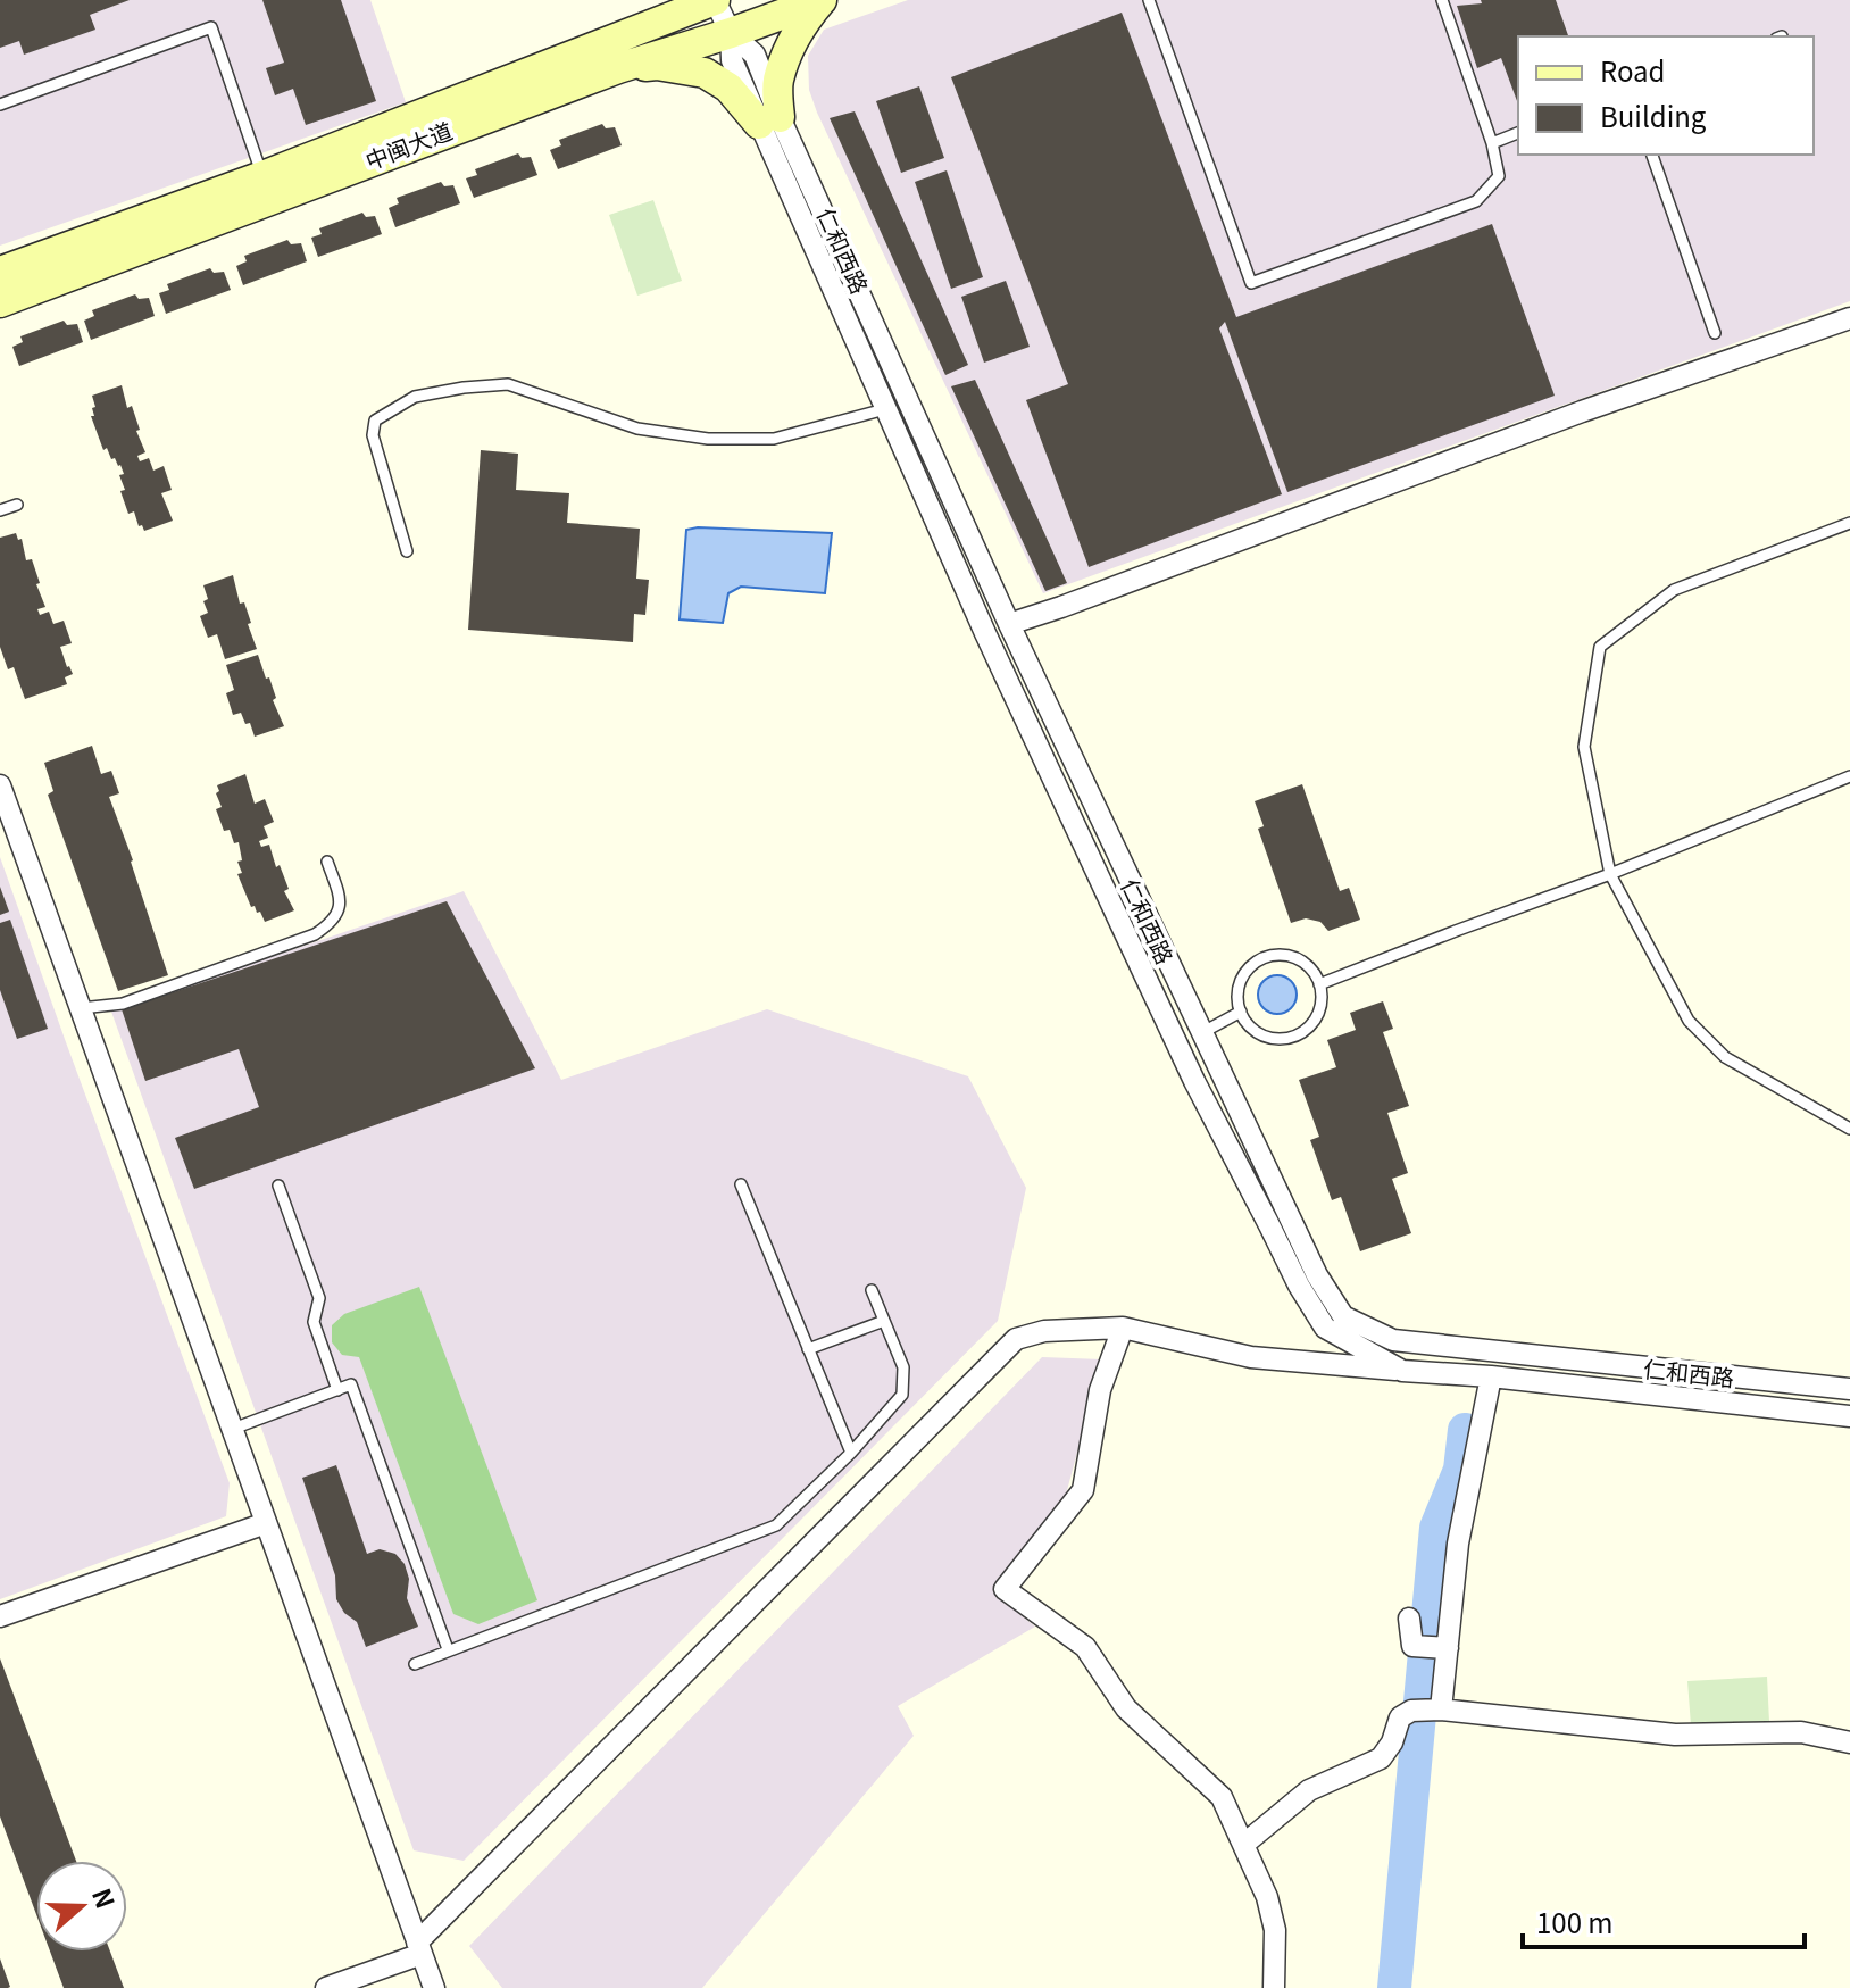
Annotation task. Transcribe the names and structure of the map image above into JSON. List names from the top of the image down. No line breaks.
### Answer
{"streets":{"main road":["中闽大道"],"street":["仁和西路"]},"crossings":[["中闽大道","仁和西路"]],"legend":["Road","Building"],"scale_bar":"100 m","north":"right"}
